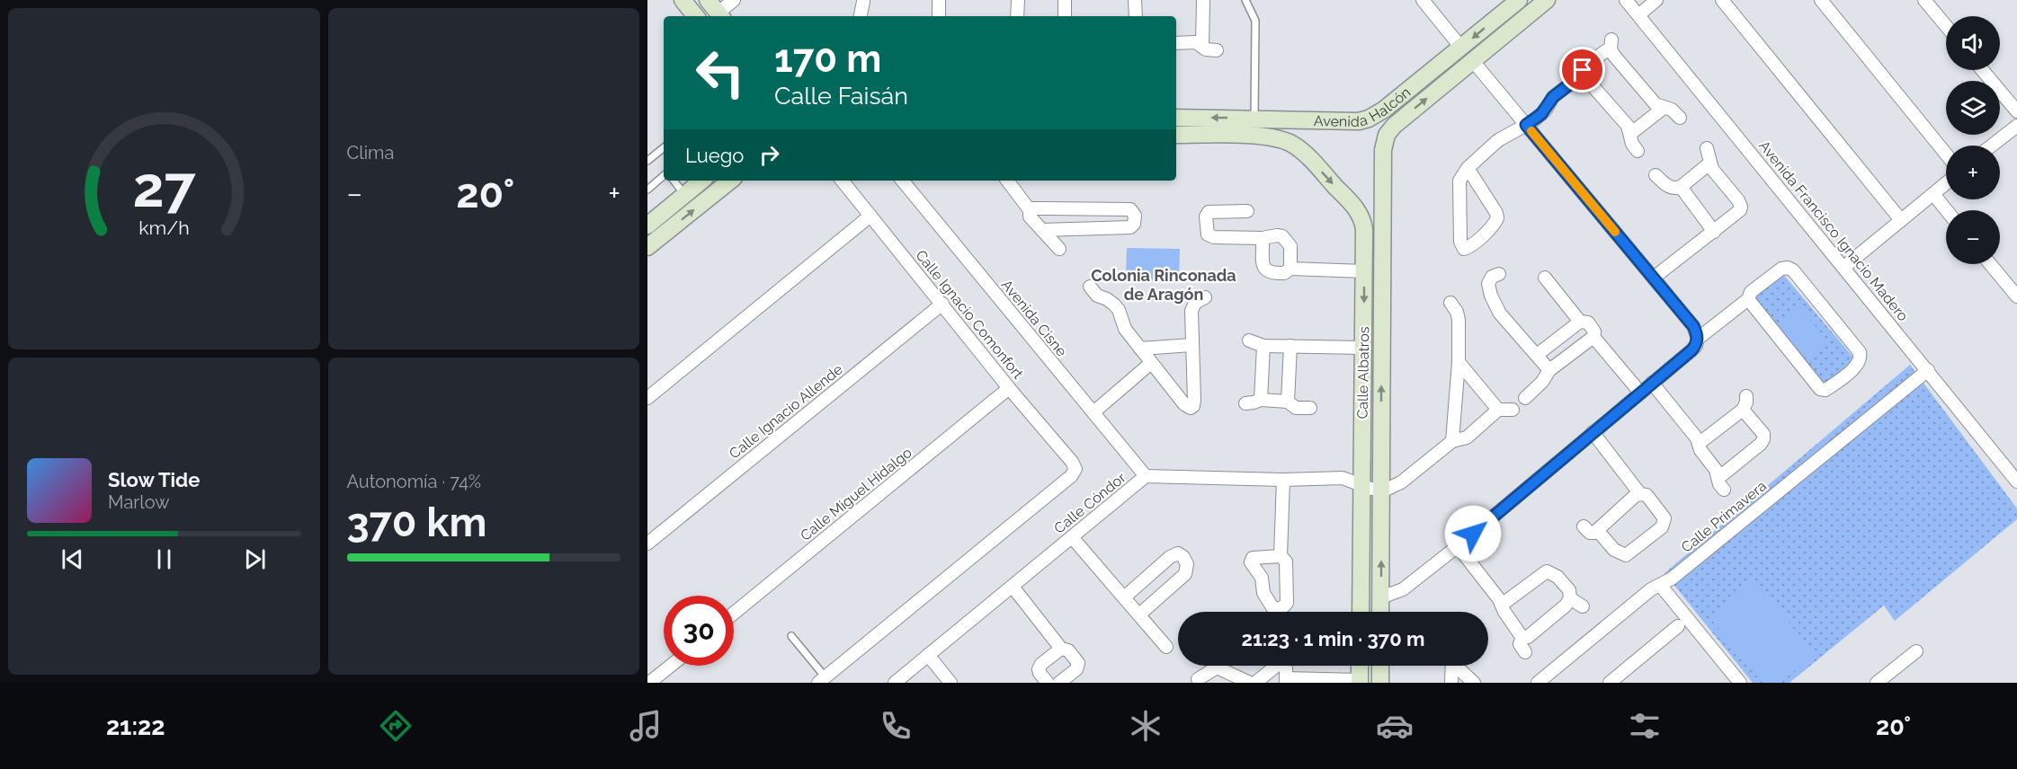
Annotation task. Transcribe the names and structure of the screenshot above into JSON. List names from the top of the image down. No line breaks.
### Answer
{"streets":{"street":["Avenida Halcón","Avenida Francisco Ignacio Madero","Calle Ignacio Comonfort","Avenida Cisne","Calle Albatros","Calle Ignacio Allende","Calle Miguel Hidalgo","Calle Cóndor","Calle Primavera"]},"crossings":[["Avenida Halcón","Calle Albatros"],["Avenida Francisco Ignacio Madero","Calle Primavera"],["Calle Ignacio Comonfort","Calle Ignacio Allende"],["Calle Ignacio Comonfort","Calle Miguel Hidalgo"],["Avenida Cisne","Calle Cóndor"],["Calle Albatros","Calle Cóndor"]],"districts":["Colonia Rinconada de Aragón"],"page":{"tile":["Clima",["Autonomía · 74%","370 km"]],"map_buttons":["+","−"],"turn":["170 m","Calle Faisán"],"then":"Luego","heat":["−","20°","+"],"song":["Slow Tide","Marlow"],"limit":"30","trip":"21:23 · 1 min · 370 m","tabs":["21:22","20°"],"gauge":["27","km/h"]}}
